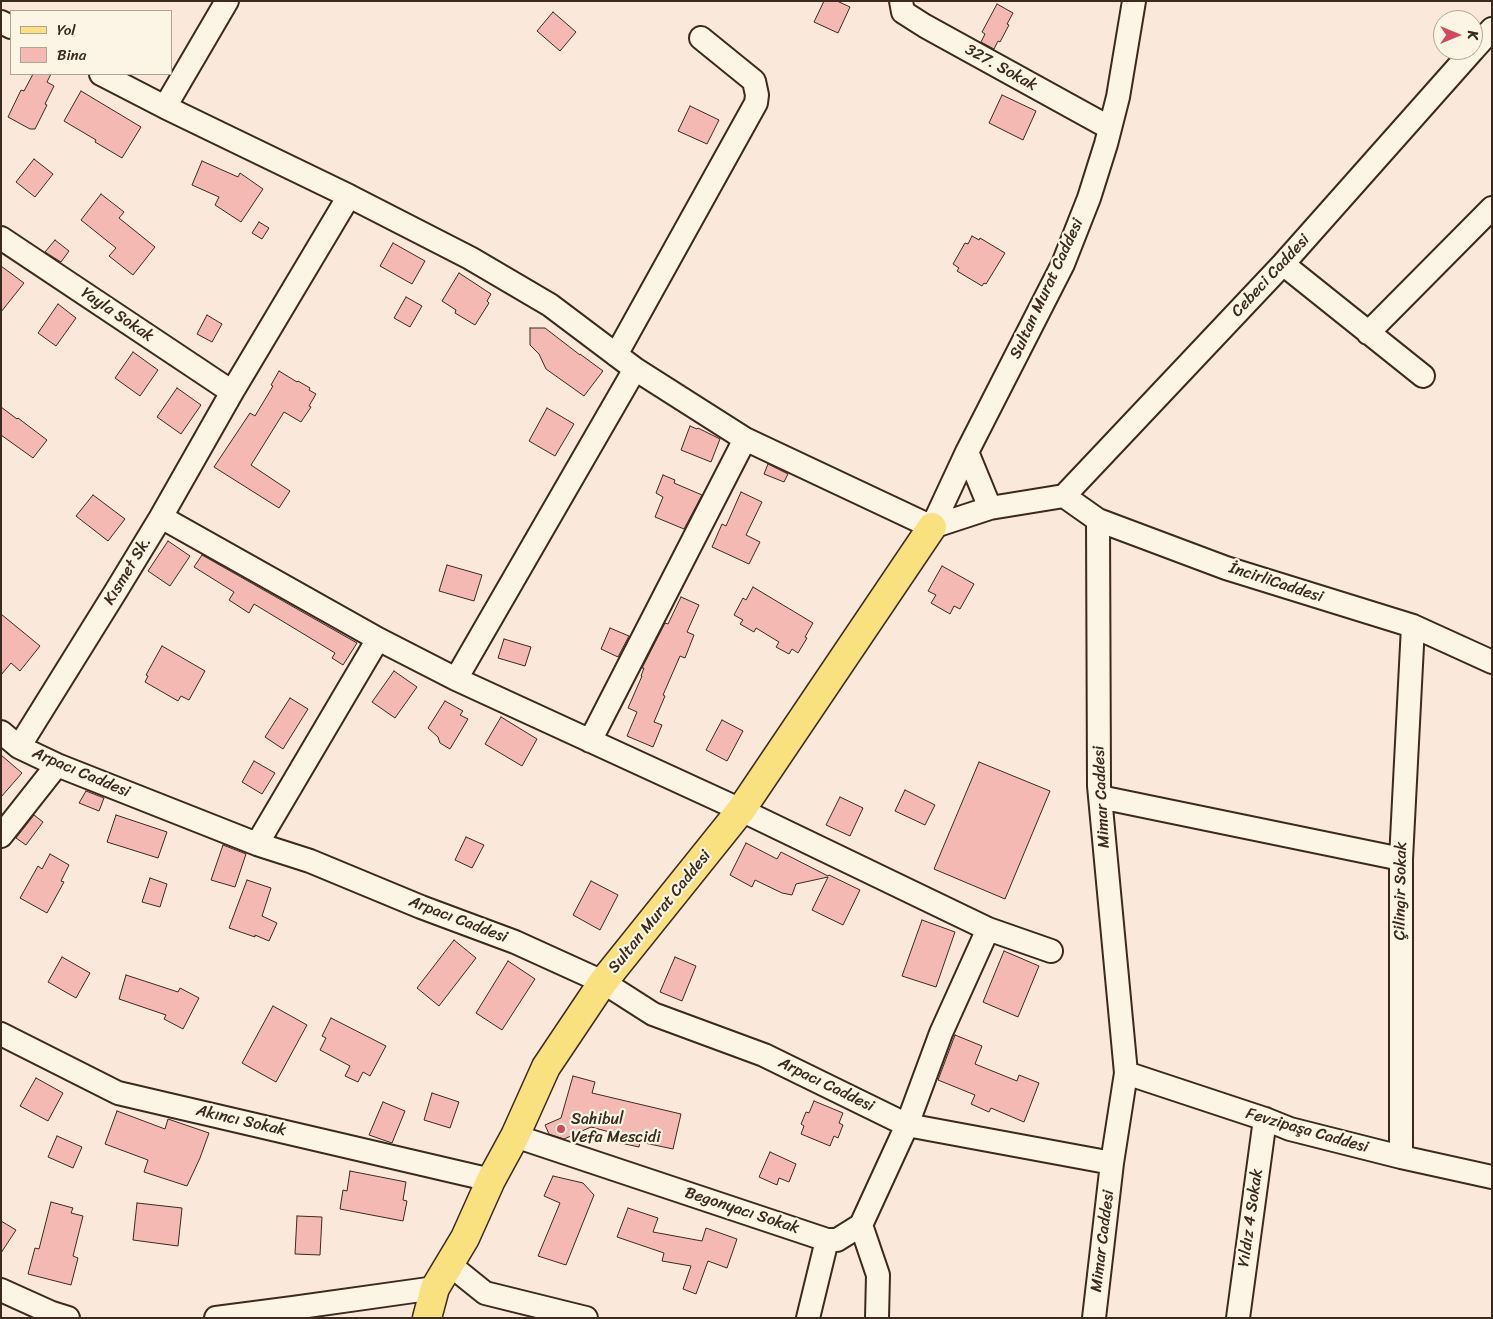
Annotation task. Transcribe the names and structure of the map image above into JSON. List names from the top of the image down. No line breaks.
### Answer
{"streets":{"main road":["Sultan Murat Caddesi"],"street":["327. Sokak","Cebeci Caddesi","Yayla Sokak","Kısmet Sk.","İncirliCaddesi","Arpacı Caddesi","Mimar Caddesi","Çilingir Sokak","Akıncı Sokak","Fevzipaşa Caddesi","Begonyacı Sokak","Yıldız 4 Sokak"]},"crossings":[["327. Sokak","Sultan Murat Caddesi"],["Cebeci Caddesi","İncirliCaddesi"],["Sultan Murat Caddesi","Arpacı Caddesi"],["Sultan Murat Caddesi","Akıncı Sokak"],["Sultan Murat Caddesi","Begonyacı Sokak"],["Yayla Sokak","Kısmet Sk."],["Kısmet Sk.","Arpacı Caddesi"],["İncirliCaddesi","Mimar Caddesi"],["İncirliCaddesi","Çilingir Sokak"],["Arpacı Caddesi","Mimar Caddesi"],["Mimar Caddesi","Fevzipaşa Caddesi"],["Çilingir Sokak","Fevzipaşa Caddesi"],["Fevzipaşa Caddesi","Yıldız 4 Sokak"]],"places":["Sahibul Vefa Mescidi"],"legend":["Yol","Bina"],"north":"right"}
